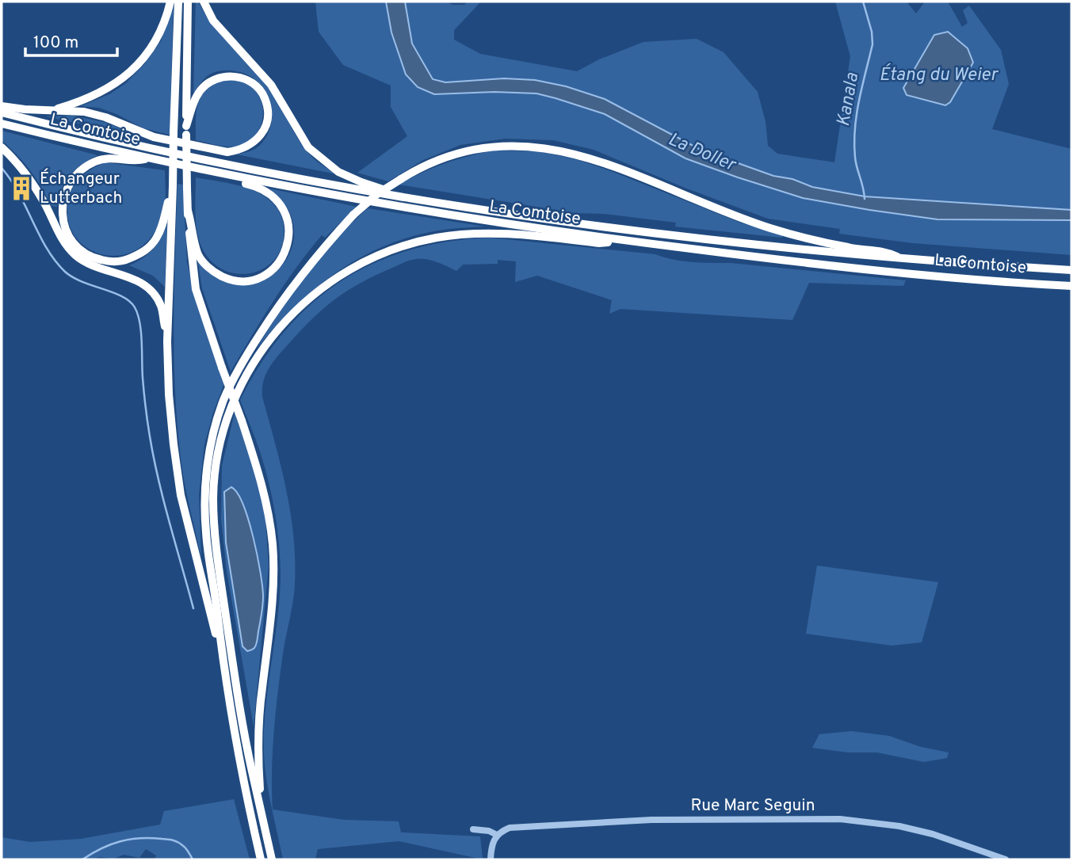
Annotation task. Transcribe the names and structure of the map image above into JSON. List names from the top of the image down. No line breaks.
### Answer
{"streets":{"highway":["La Comtoise"],"street":["Rue Marc Seguin"]},"water":["Étang du Weier","Kanala","La Doller"],"places":{"building":["Échangeur Lutterbach"]},"scale_bar":"100 m"}
